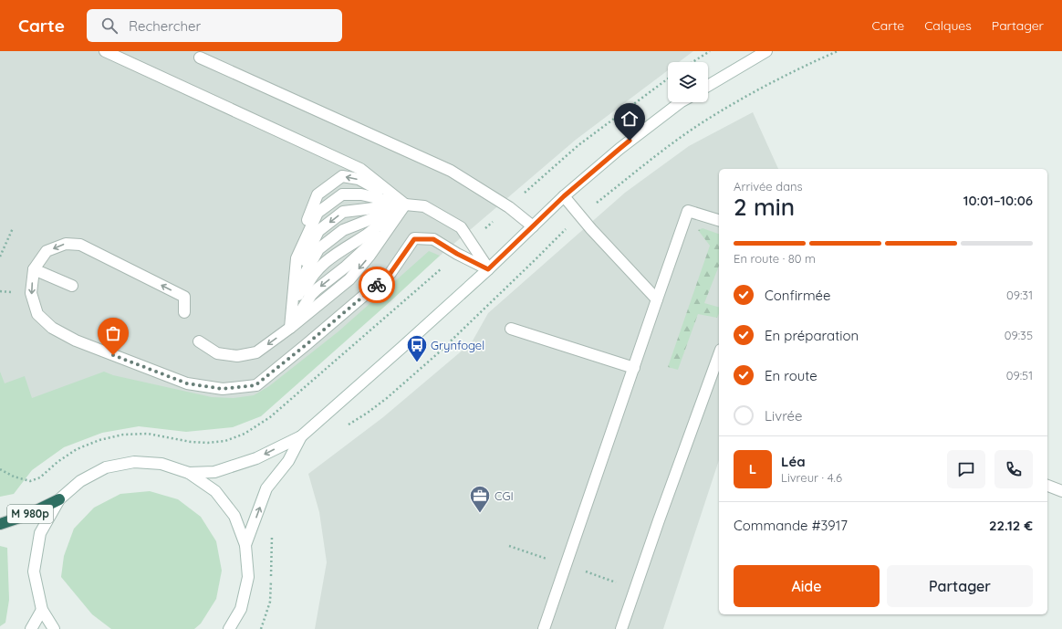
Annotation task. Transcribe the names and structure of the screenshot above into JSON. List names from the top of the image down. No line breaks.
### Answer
{"streets":{"highway":["M 980p"]},"places":{"bus stop":["Grynfogel"],"office":["CGI"]},"page":{"header":"Carte","search":"Rechercher","nav":["Carte","Calques","Partager"],"heading":["2 min","Arrivée dans","10:01–10:06"],"panel":["Léa","Livreur · 4.6","Commande #3917","22.12 €"],"bar":"En route · 80 m","list":[["Confirmée","09:31"],["En préparation","09:35"],["En route","09:51"],"Livrée"],"round":"L","buttons":["Aide","Partager"]}}
